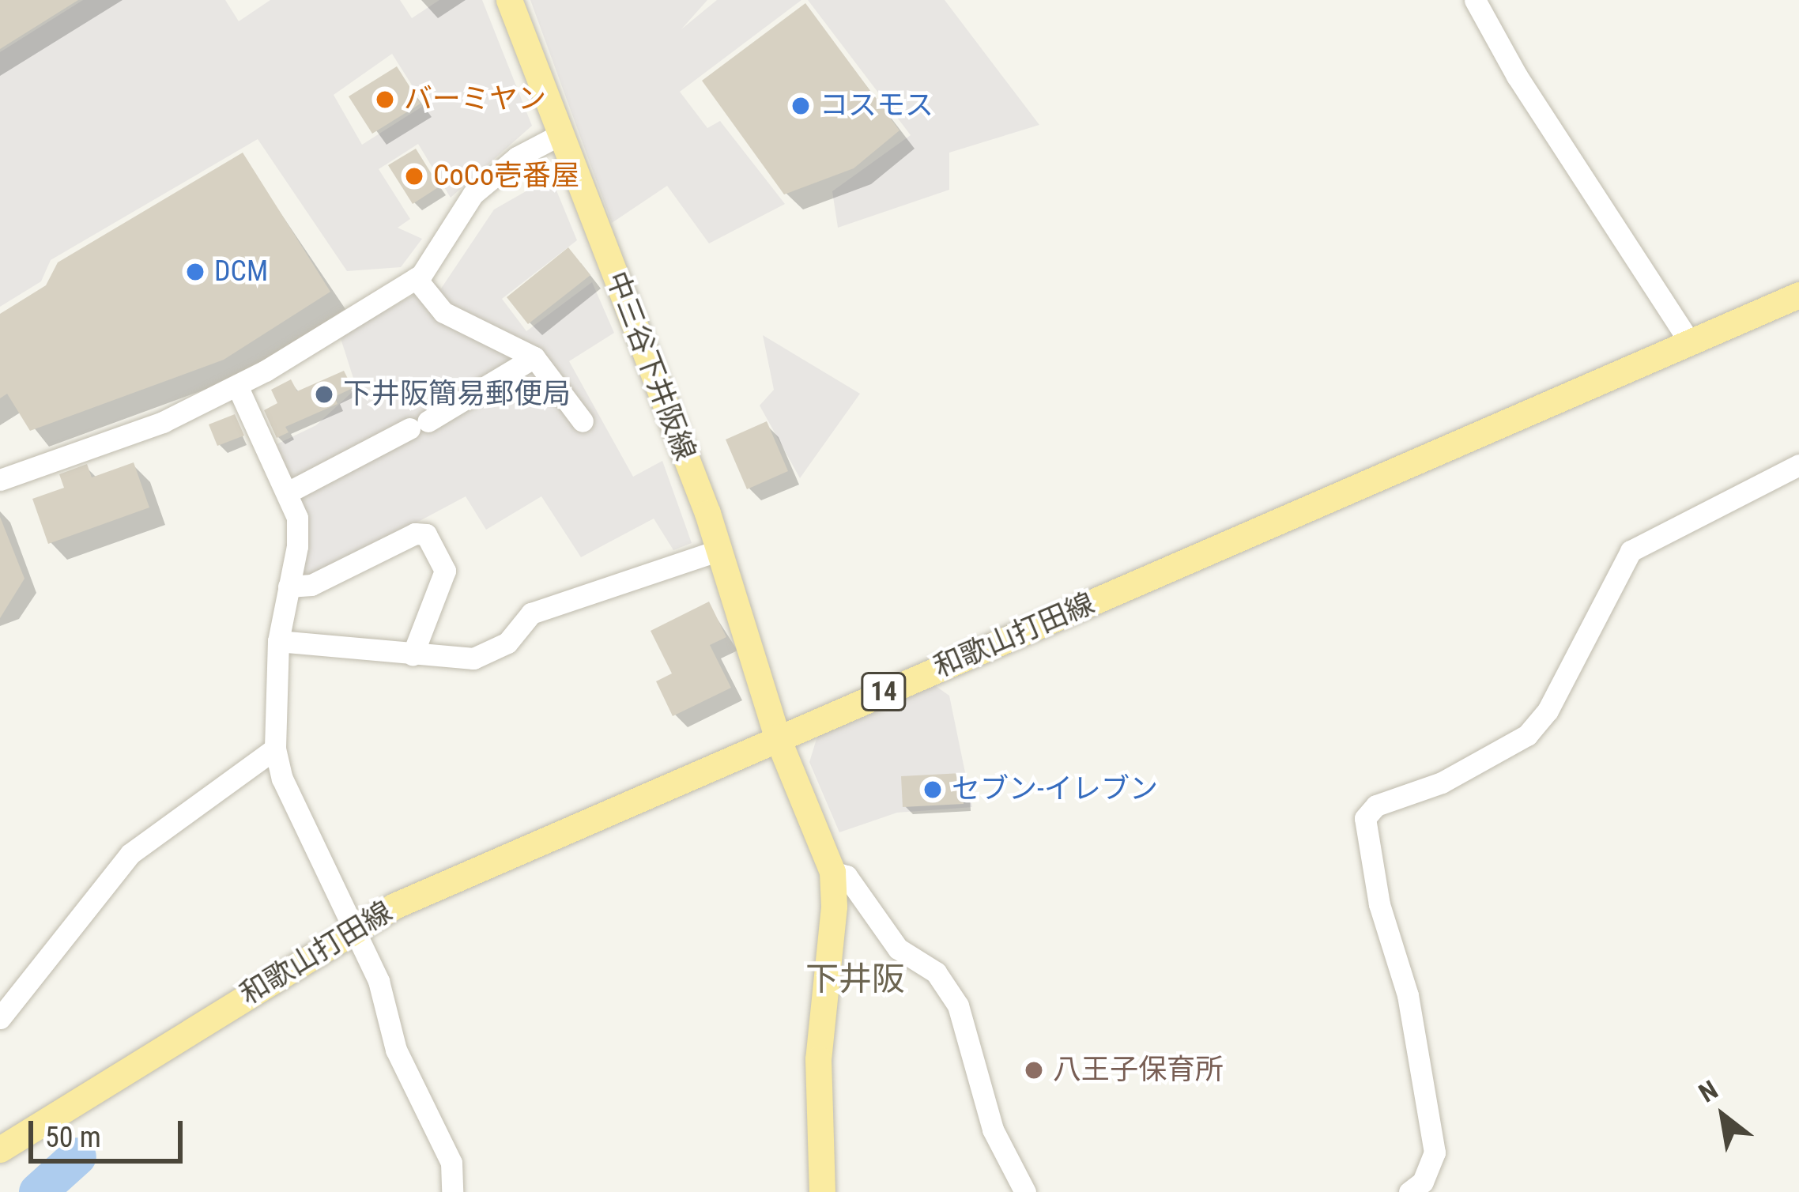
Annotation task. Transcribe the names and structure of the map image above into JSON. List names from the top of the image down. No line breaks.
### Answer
{"streets":{"main road":["中三谷下井阪線","和歌山打田線","14"]},"crossings":[["中三谷下井阪線","和歌山打田線"]],"districts":["下井阪"],"places":["バーミヤン","コスモス","CoCo壱番屋","DCM","下井阪簡易郵便局","セブン-イレブン","八王子保育所"],"scale_bar":"50 m","north":"top left"}
